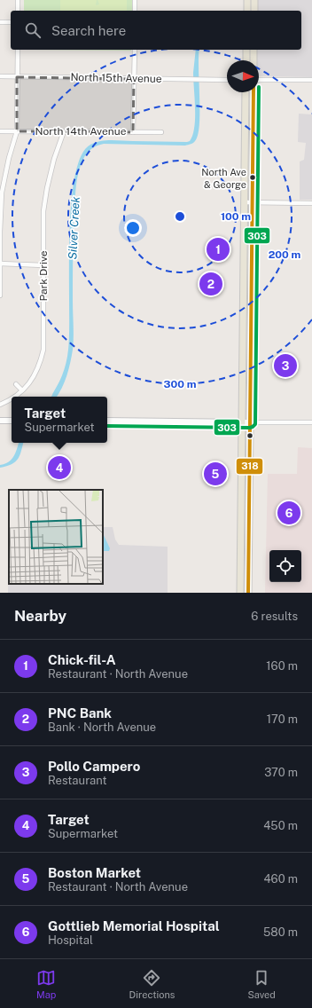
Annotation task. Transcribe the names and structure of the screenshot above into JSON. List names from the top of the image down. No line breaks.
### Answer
{"streets":{"street":["North 15th Avenue","North 14th Avenue","Park Drive"]},"crossings":[["North 14th Avenue","Park Drive"]],"water":["Silver Creek"],"places":["North Ave & George"],"lines":["transit line 318","transit line 303"],"north":"right","page":{"search":"Search here","pins":["1","2","3","4","5","6"],"popup":["Target","Supermarket"],"heading":["Nearby","6 results"],"list":[{"mark":"1","name":"Chick-fil-A","note":"Restaurant · North Avenue","value":"160 m"},{"mark":"2","name":"PNC Bank","note":"Bank · North Avenue","value":"170 m"},{"mark":"3","name":"Pollo Campero","note":"Restaurant","value":"370 m"},{"mark":"4","name":"Target","note":"Supermarket","value":"450 m"},{"mark":"5","name":"Boston Market","note":"Restaurant · North Avenue","value":"460 m"},{"mark":"6","name":"Gottlieb Memorial Hospital","note":"Hospital","value":"580 m"}],"nav":["Map","Directions","Saved"]},"rings":["100 m","200 m","300 m"]}
